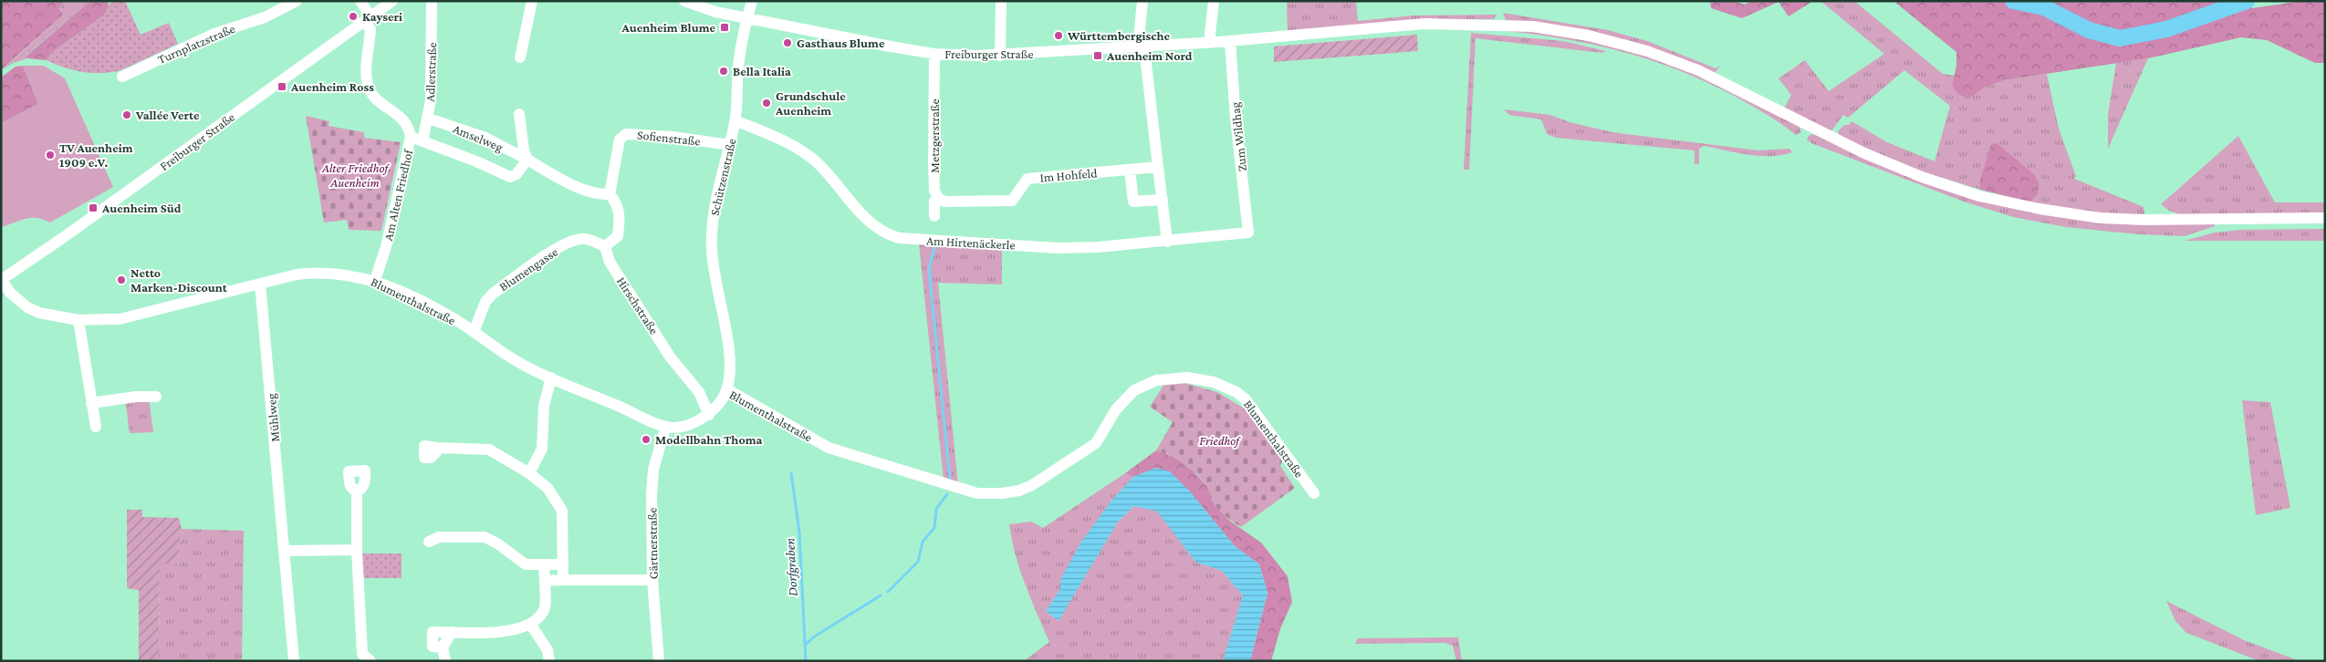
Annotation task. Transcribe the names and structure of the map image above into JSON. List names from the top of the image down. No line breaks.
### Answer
{"streets":{"street":["Turnplatzstraße","Freiburger Straße","Adlerstraße","Metzgerstraße","Zum Wildhag","Amselweg","Sofienstraße","Im Hohfeld","Schützenstraße","Am Alten Friedhof","Am Hirtenäckerle","Blumengasse","Blumenthalstraße","Hirschstraße","Mühlweg","Gärtnerstraße"]},"crossings":[["Freiburger Straße","Metzgerstraße"],["Freiburger Straße","Zum Wildhag"],["Freiburger Straße","Schützenstraße"],["Freiburger Straße","Am Alten Friedhof"],["Freiburger Straße","Blumenthalstraße"],["Adlerstraße","Amselweg"],["Metzgerstraße","Im Hohfeld"],["Zum Wildhag","Am Hirtenäckerle"],["Sofienstraße","Schützenstraße"],["Schützenstraße","Am Hirtenäckerle"],["Schützenstraße","Blumenthalstraße"],["Am Alten Friedhof","Blumenthalstraße"],["Blumengasse","Blumenthalstraße"],["Blumengasse","Hirschstraße"],["Blumenthalstraße","Hirschstraße"],["Blumenthalstraße","Mühlweg"],["Blumenthalstraße","Gärtnerstraße"]],"water":["Dorfgraben"],"parks":["Alter Friedhof Auenheim","Friedhof"],"places":{"other":["Kayseri","Württembergische","Gasthaus Blume","Bella Italia","Grundschule Auenheim","Vallée Verte","TV Auenheim 1909 e.V.","Netto Marken-Discount","Modellbahn Thoma"],"transit":["Auenheim Blume","Auenheim Nord","Auenheim Ross","Auenheim Süd"]}}
